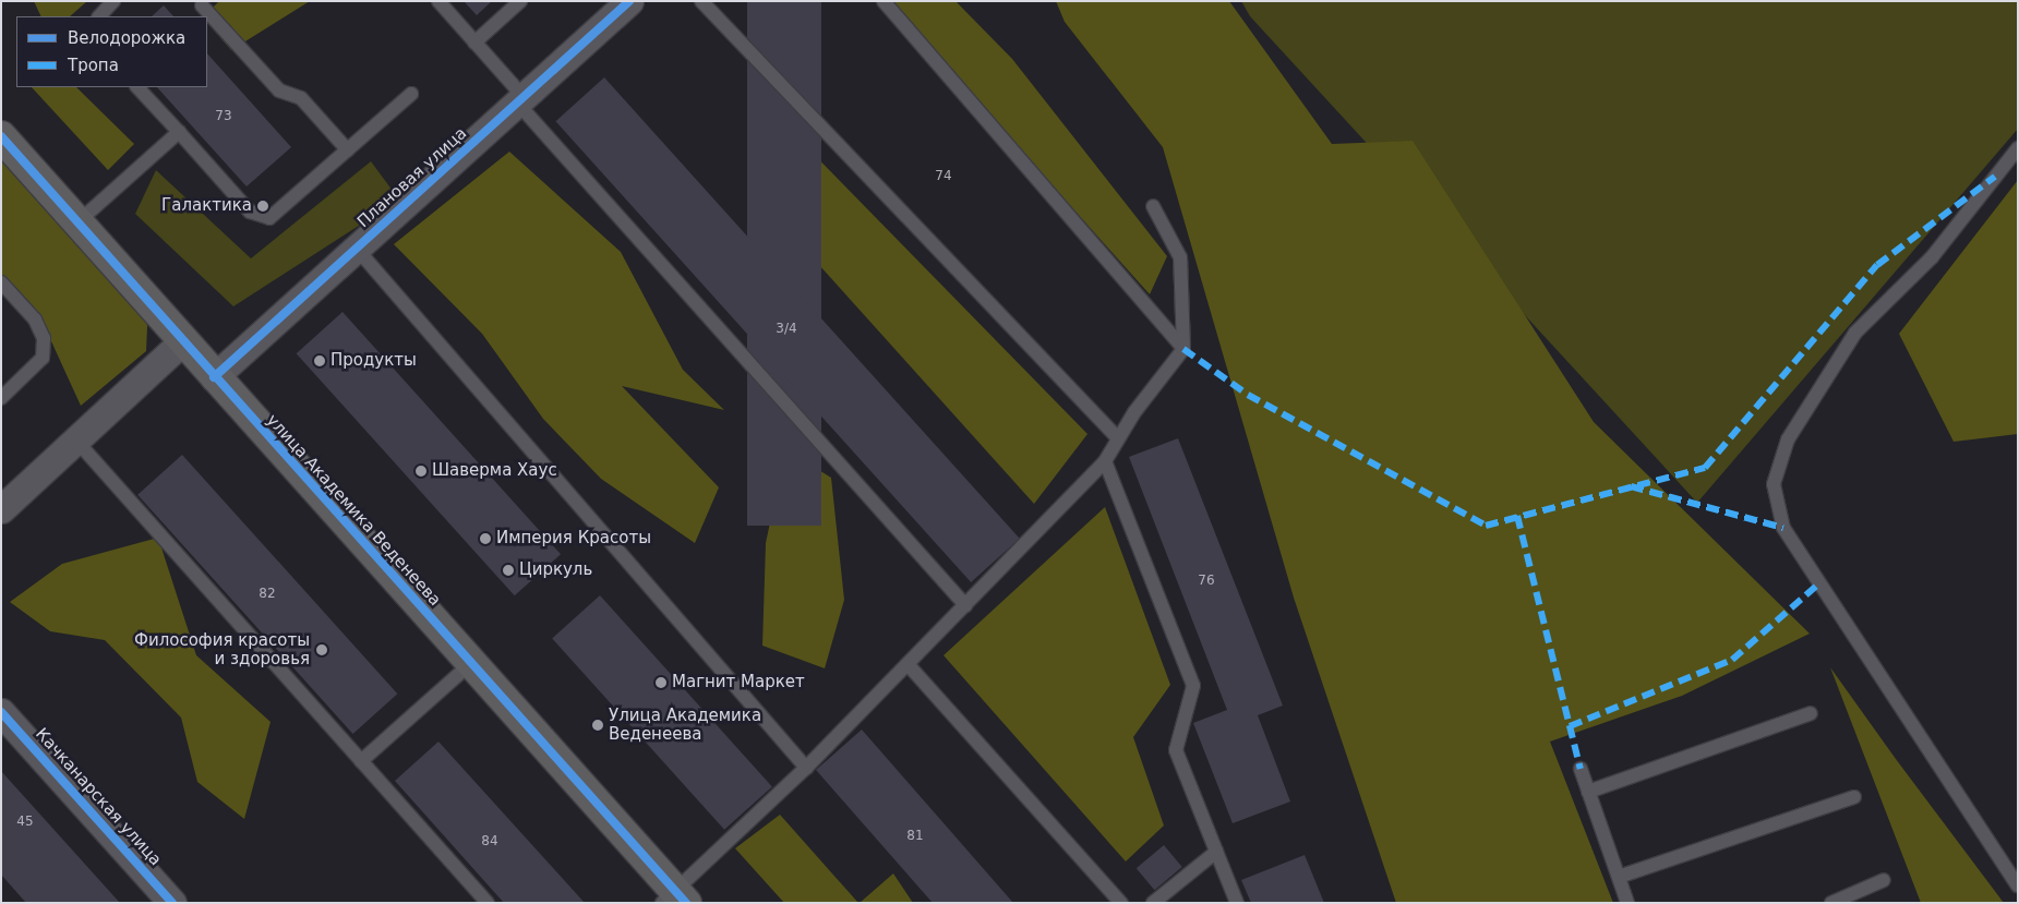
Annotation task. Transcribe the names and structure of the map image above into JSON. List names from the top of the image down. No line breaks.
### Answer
{"streets":{"street":["Плановая улица","улица Академика Веденеева","Качканарская улица"]},"crossings":[["Плановая улица","улица Академика Веденеева"]],"places":["Галактика","Продукты","Шаверма Хаус","Империя Красоты","Циркуль","Философия красоты и здоровья","Магнит Маркет","Улица Академика Веденеева"],"house_numbers":["73","74","3/4","76","82","45","81","84"],"legend":["Велодорожка","Тропа"]}
